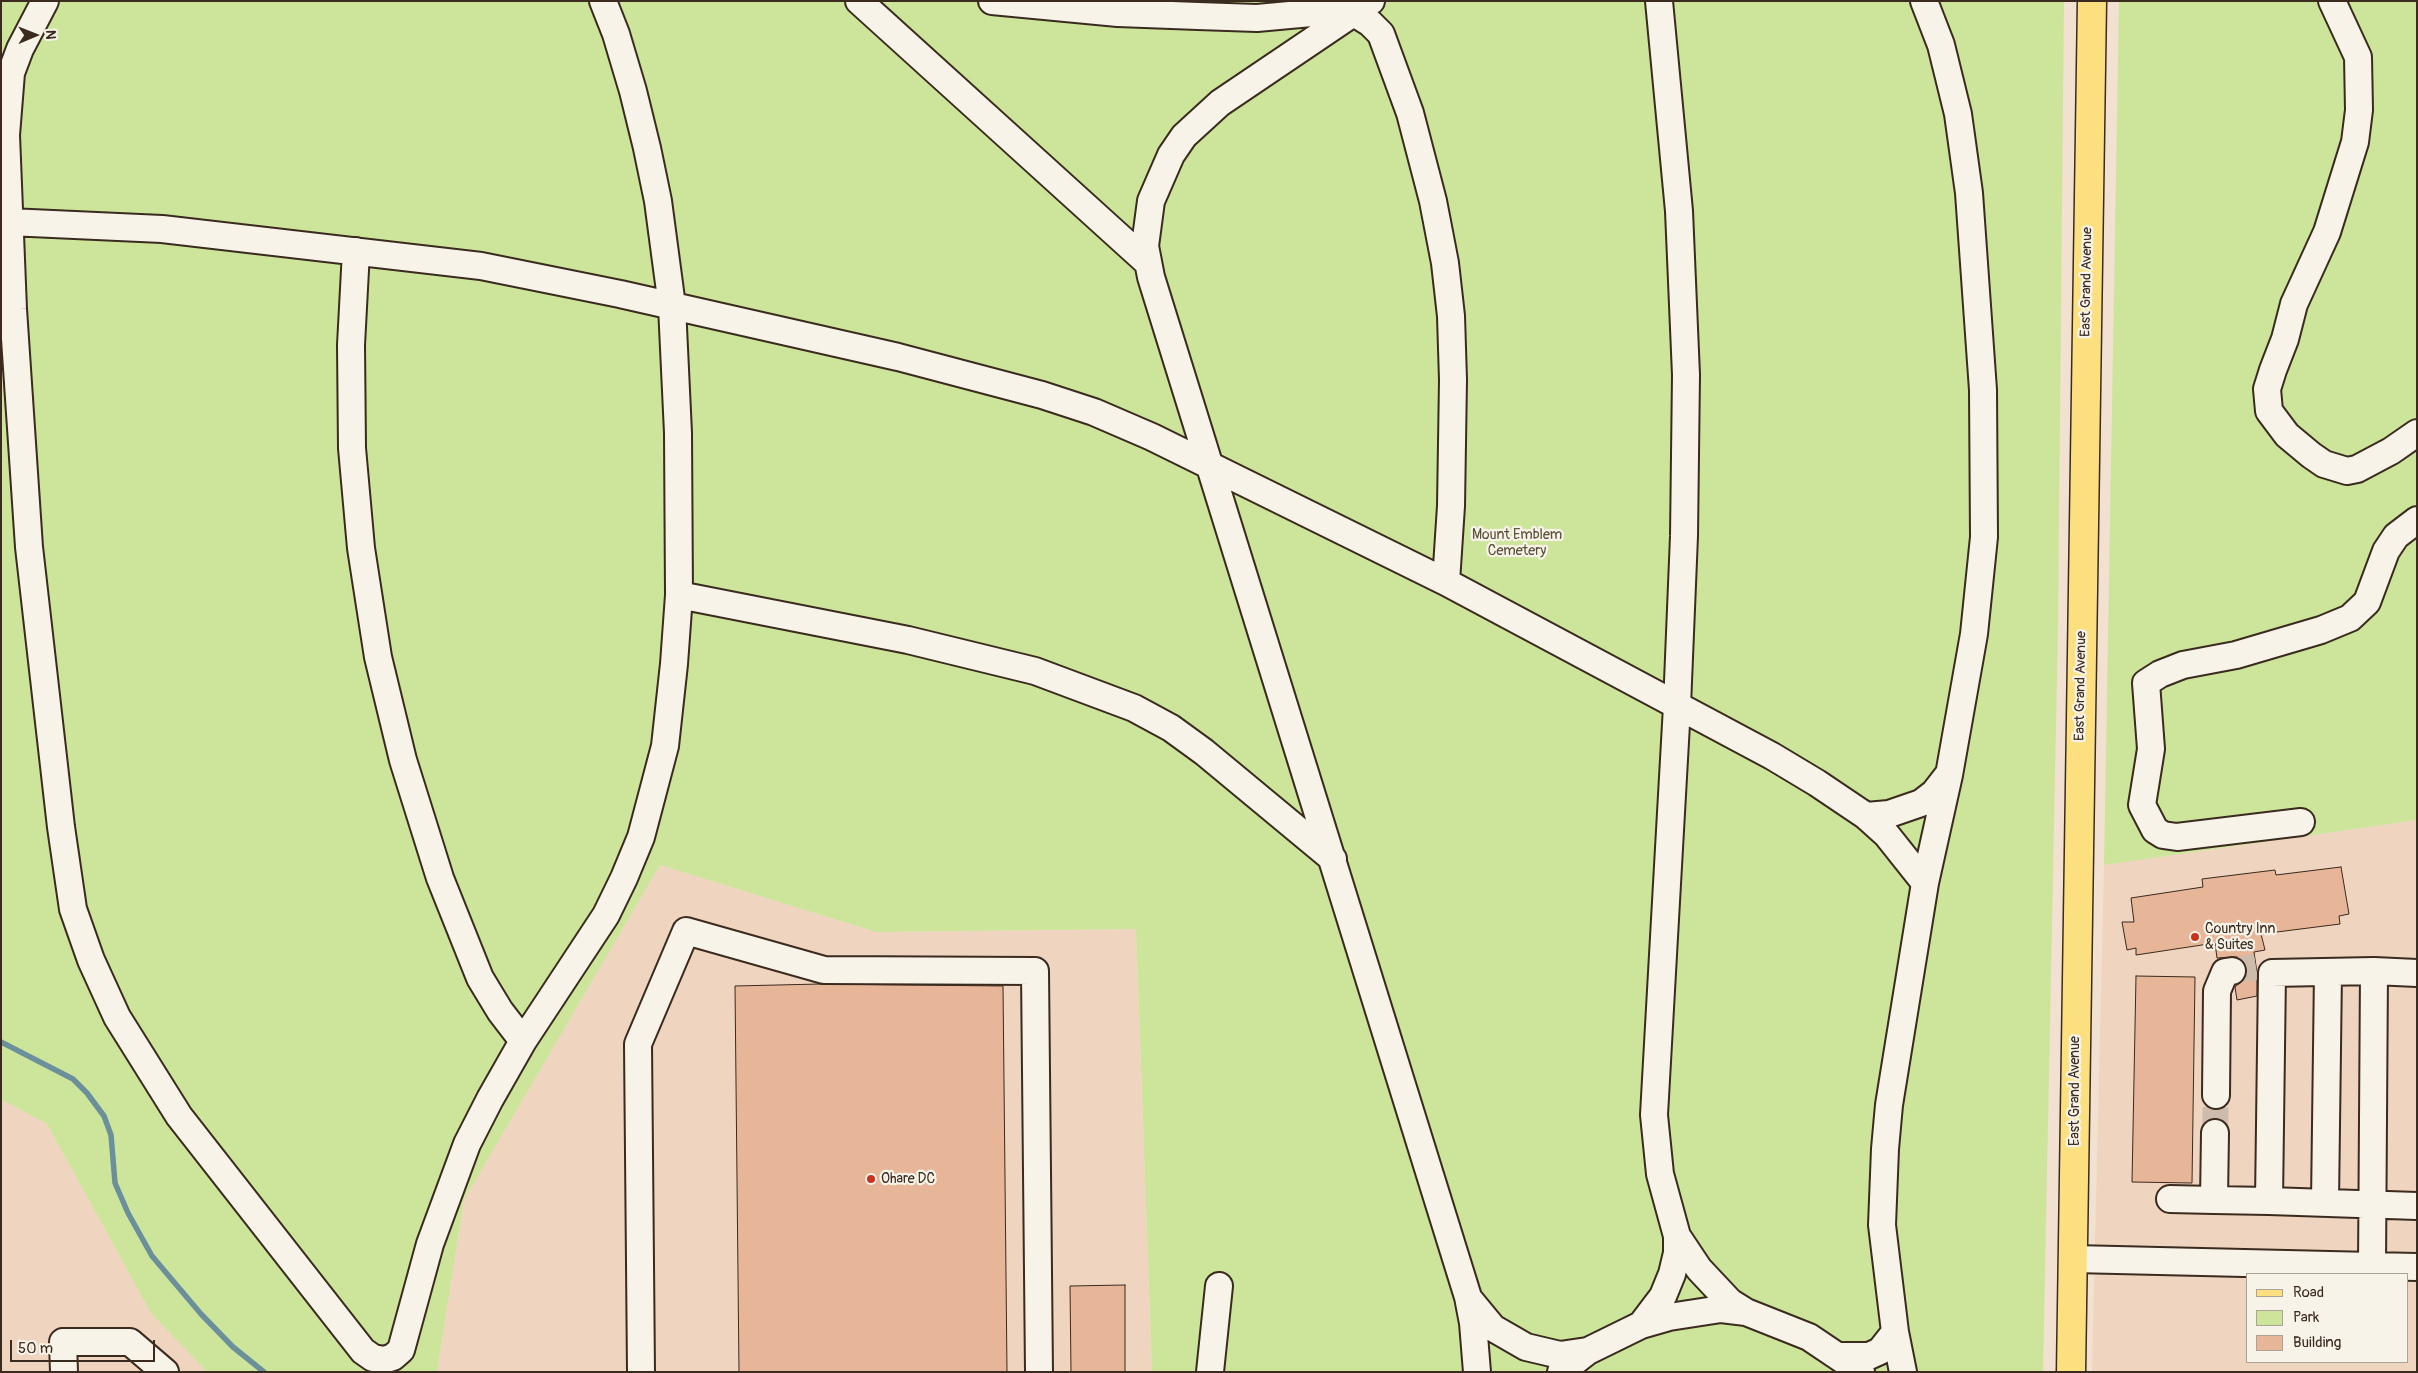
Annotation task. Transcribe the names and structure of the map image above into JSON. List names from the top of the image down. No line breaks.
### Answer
{"streets":{"main road":["East Grand Avenue"]},"parks":["Mount Emblem Cemetery"],"places":["Country Inn & Suites","Ohare DC"],"legend":["Road","Park","Building"],"scale_bar":"50 m","north":"right"}
